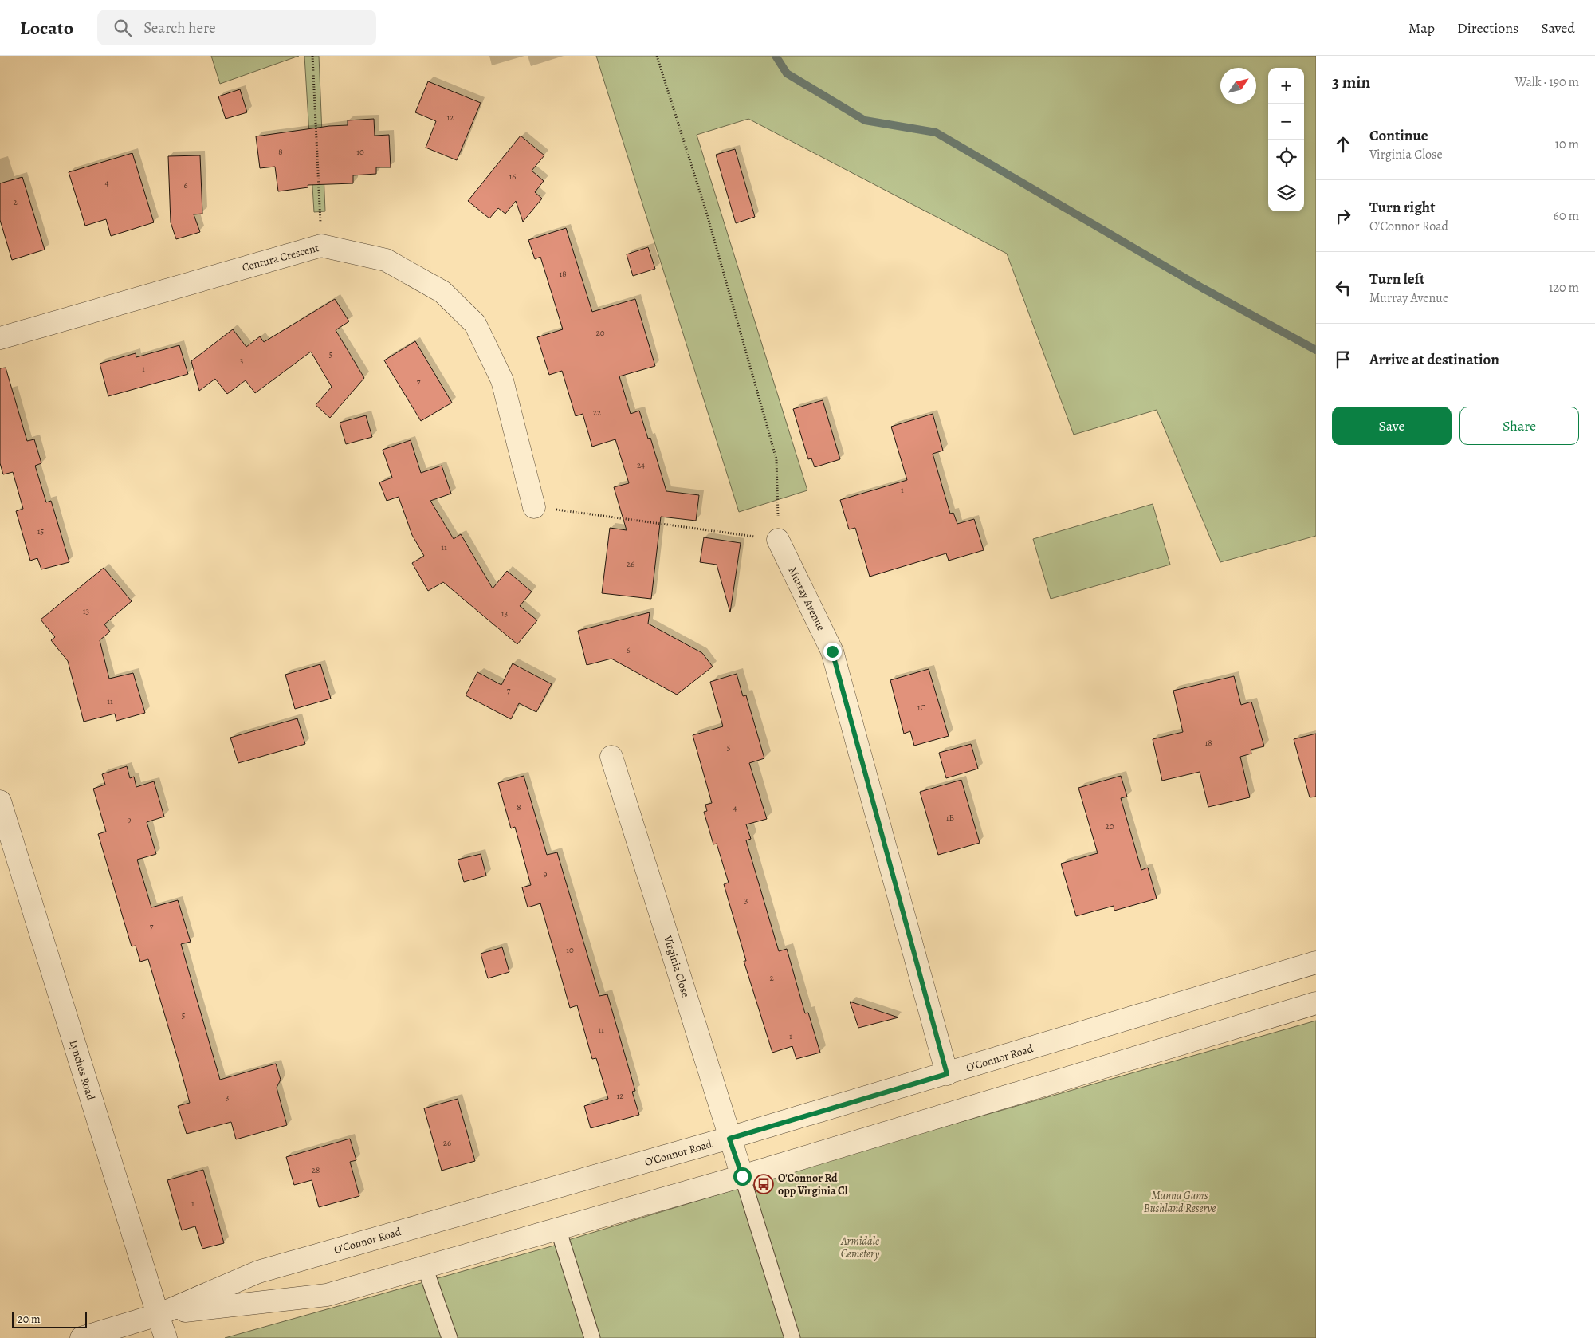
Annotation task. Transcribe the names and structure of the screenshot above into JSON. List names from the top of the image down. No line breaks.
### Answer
{"streets":{"street":["Centura Crescent","Murray Avenue","Virginia Close","O'Connor Road","Lynches Road"]},"crossings":[["Murray Avenue","O'Connor Road"],["Virginia Close","O'Connor Road"],["O'Connor Road","Lynches Road"]],"parks":["Manna Gums Bushland Reserve","Armidale Cemetery"],"places":{"bus stop":["O'Connor Rd opp Virginia Cl"]},"house_numbers":["12","8","10","16","4","6","2","18","20","5","3","1","7","22","24","1","15","11","26","13","13","6","7","11","1C","18","5","8","4","1B","9","20","9","3","7","10","2","5","11","1","12","3","26","28","1"],"scale_bar":"20 m","north":"top right","page":{"header":"Locato","search":"Search here","nav":["Map","Directions","Saved"],"heading":["3 min","Walk · 190 m"],"map_buttons":["+","−"],"list":[["Continue","Virginia Close","10 m"],["Turn right","O'Connor Road","60 m"],["Turn left","Murray Avenue","120 m"],"Arrive at destination"],"buttons":["Save","Share"],"scale":"20 m"}}
